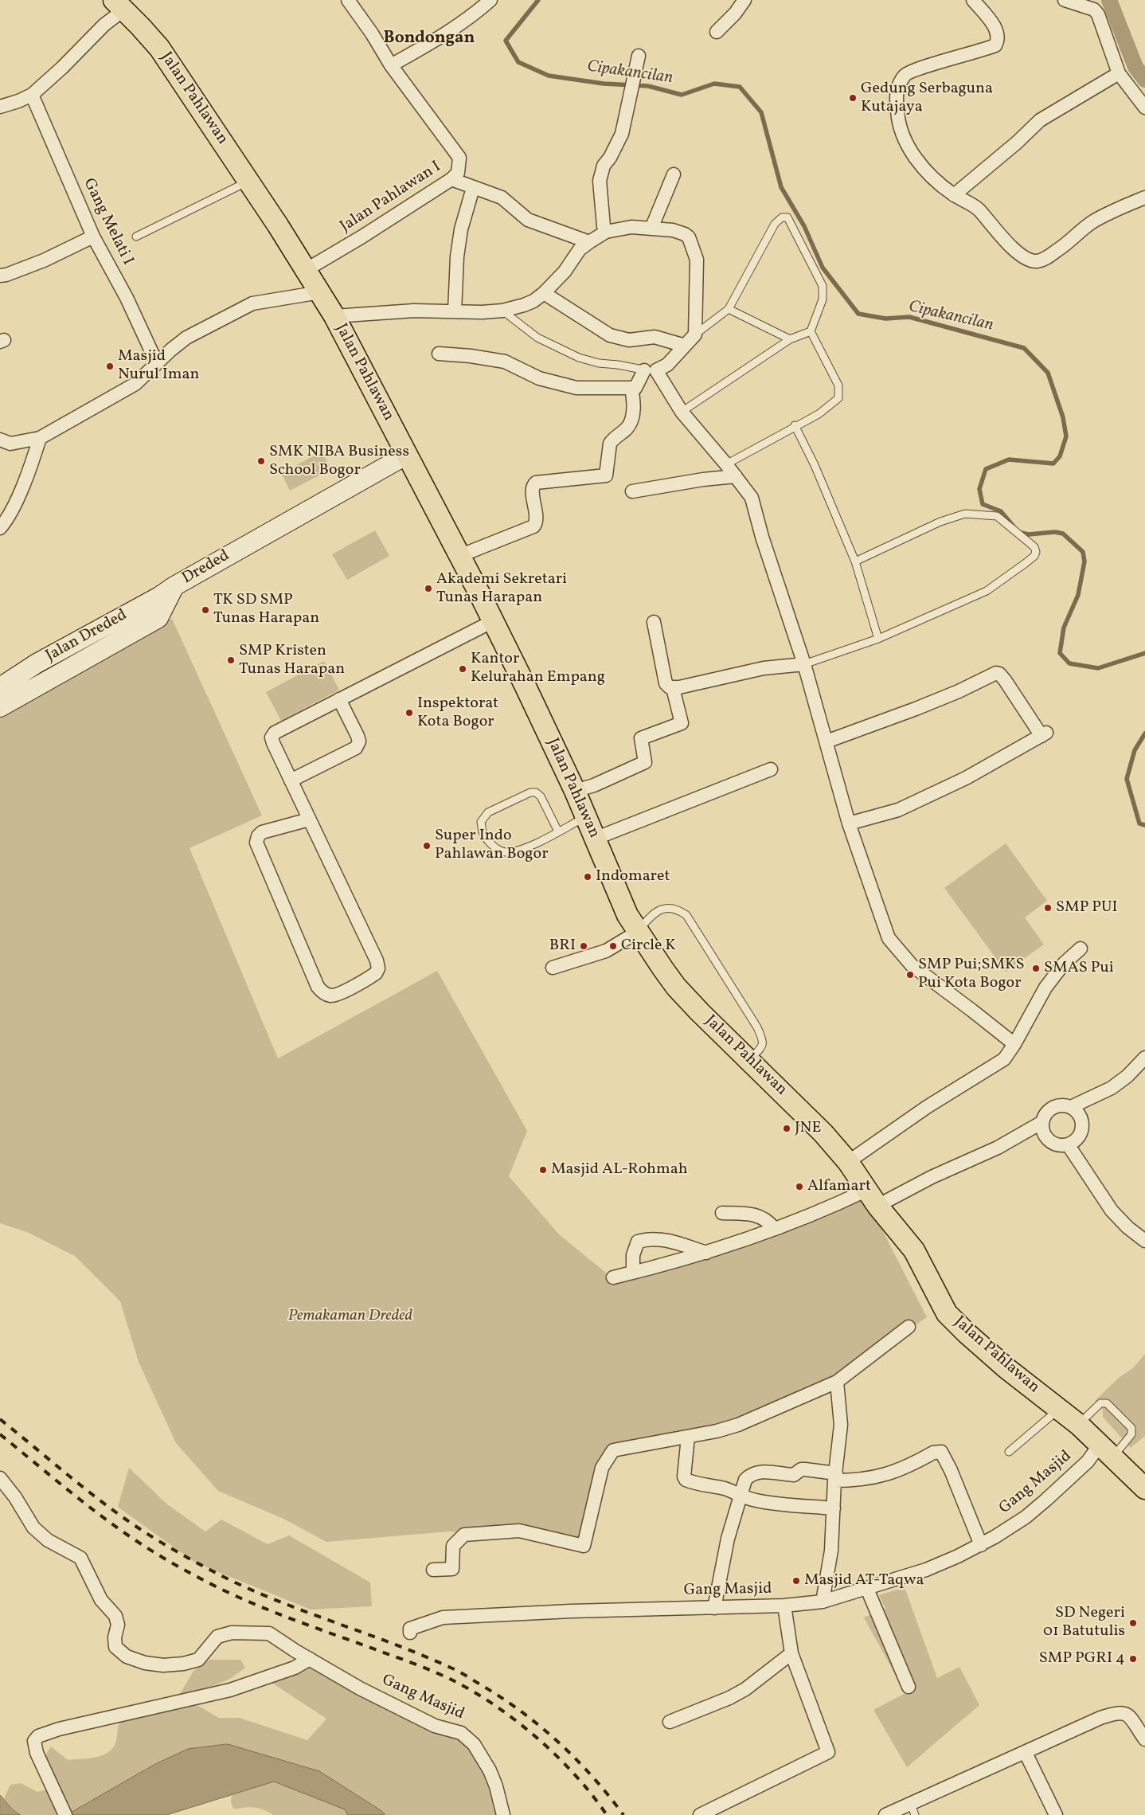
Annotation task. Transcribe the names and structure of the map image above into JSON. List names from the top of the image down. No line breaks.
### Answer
{"streets":{"main road":["Jalan Pahlawan"],"street":["Jalan Pahlawan I","Gang Melati I","Dreded","Jalan Dreded","Gang Masjid"]},"crossings":[["Jalan Pahlawan","Jalan Pahlawan I"],["Jalan Pahlawan","Dreded"],["Jalan Pahlawan","Gang Masjid"],["Dreded","Jalan Dreded"]],"districts":["Bondongan"],"water":["Cipakancilan"],"parks":["Pemakaman Dreded"],"places":["Gedung Serbaguna Kutajaya","Masjid Nurul Iman","SMK NIBA Business School Bogor","Akademi Sekretari Tunas Harapan","TK SD SMP Tunas Harapan","SMP Kristen Tunas Harapan","Kantor Kelurahan Empang","Inspektorat Kota Bogor","Super Indo Pahlawan Bogor","Indomaret","SMP PUI","BRI","Circle K","SMAS Pui","SMP Pui;SMKS Pui Kota Bogor","JNE","Masjid AL-Rohmah","Alfamart","Masjid AT-Taqwa","SD Negeri 01 Batutulis","SMP PGRI 4"]}
